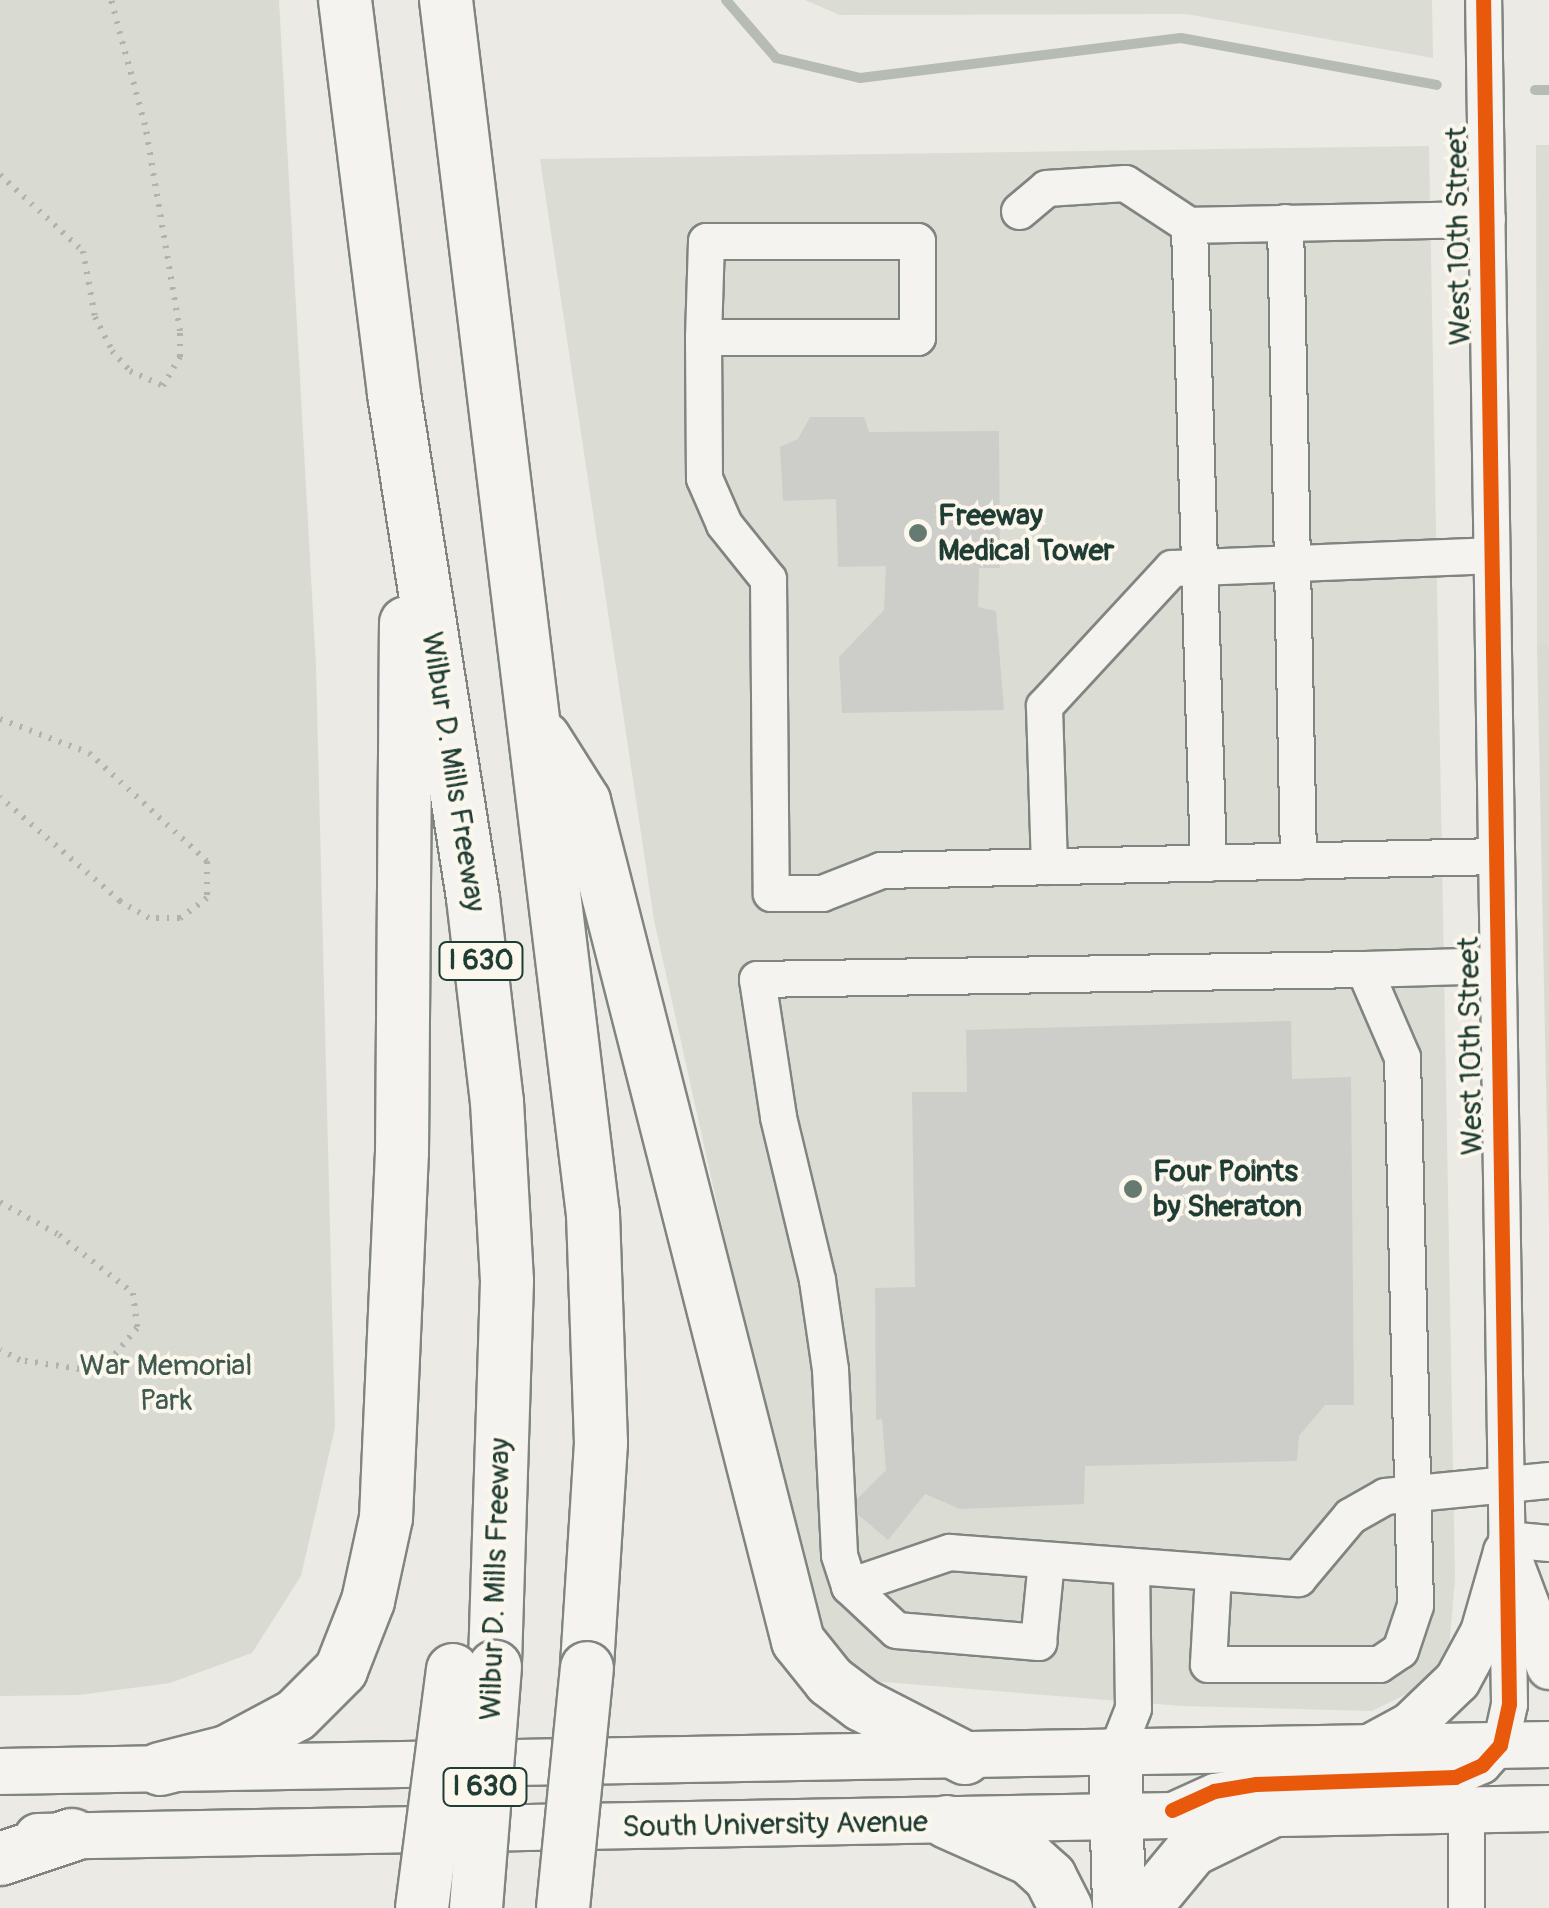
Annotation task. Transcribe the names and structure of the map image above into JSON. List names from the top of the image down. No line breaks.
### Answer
{"streets":{"highway":["Wilbur D. Mills Freeway","I 630"],"main road":["South University Avenue"],"street":["West 10th Street"]},"parks":["War Memorial Park"],"places":["Freeway Medical Tower","Four Points by Sheraton"]}
